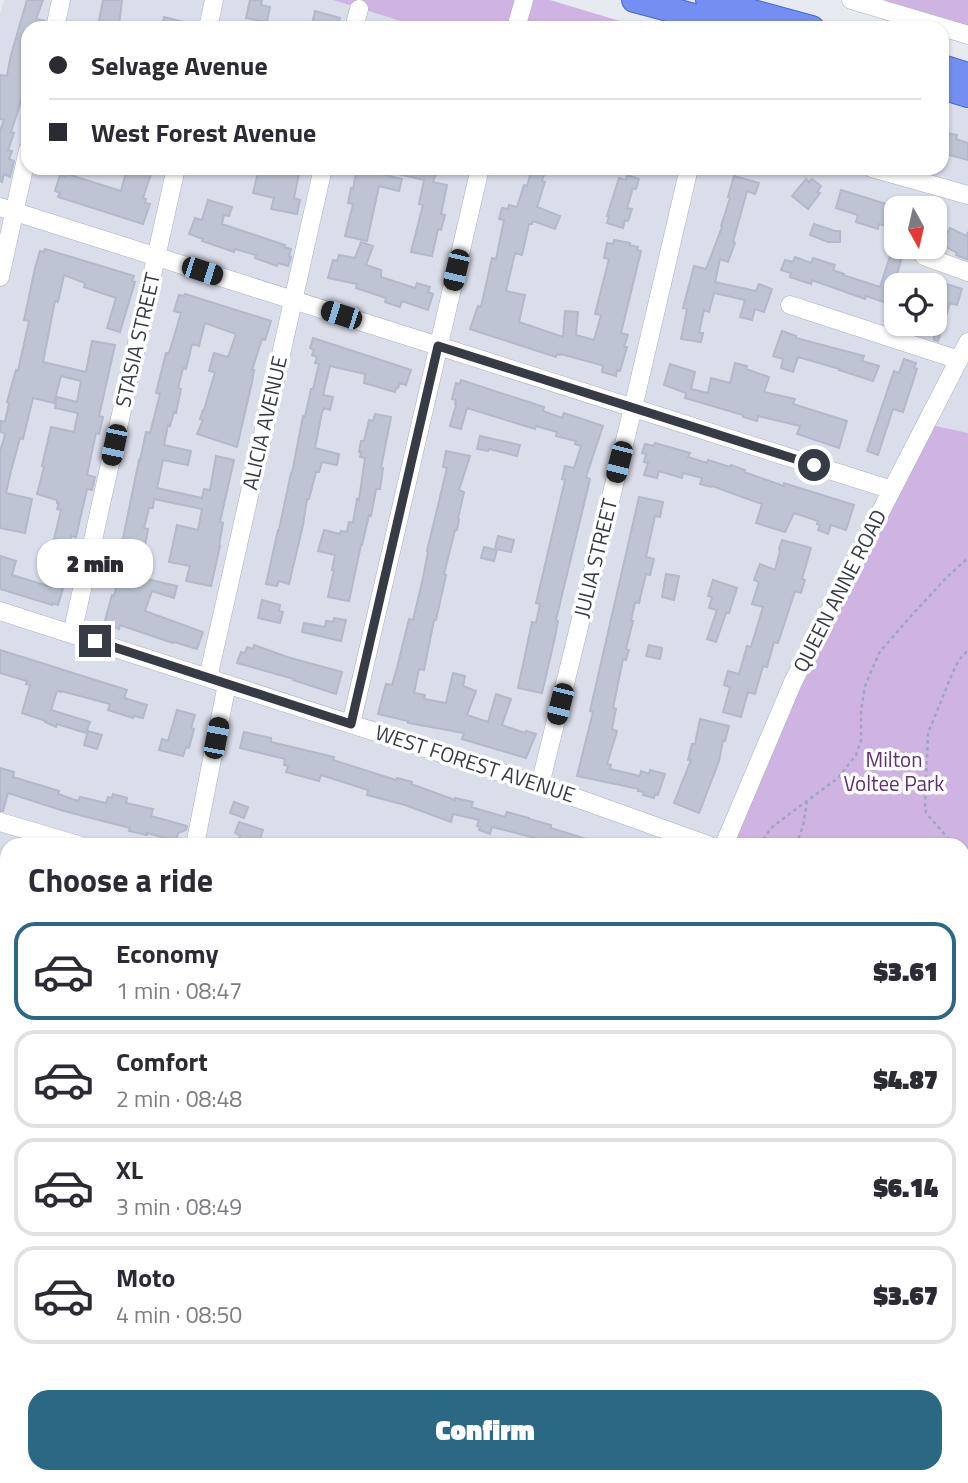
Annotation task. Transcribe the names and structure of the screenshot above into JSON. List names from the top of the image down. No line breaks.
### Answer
{"streets":{"street":["STASIA STREET","ALICIA AVENUE","JULIA STREET","QUEEN ANNE ROAD","WEST FOREST AVENUE"]},"crossings":[["STASIA STREET","WEST FOREST AVENUE"],["ALICIA AVENUE","WEST FOREST AVENUE"],["JULIA STREET","WEST FOREST AVENUE"]],"parks":["Milton Voltee Park"],"north":"bottom","page":{"banner":["Selvage Avenue","West Forest Avenue"],"bubble":"2 min","heading":"Choose a ride","list":[{"name":"Economy","note":"1 min · 08:47","value":"$3.61"},{"name":"Comfort","note":"2 min · 08:48","value":"$4.87"},{"name":"XL","note":"3 min · 08:49","value":"$6.14"},{"name":"Moto","note":"4 min · 08:50","value":"$3.67"}],"buttons":"Confirm"}}
